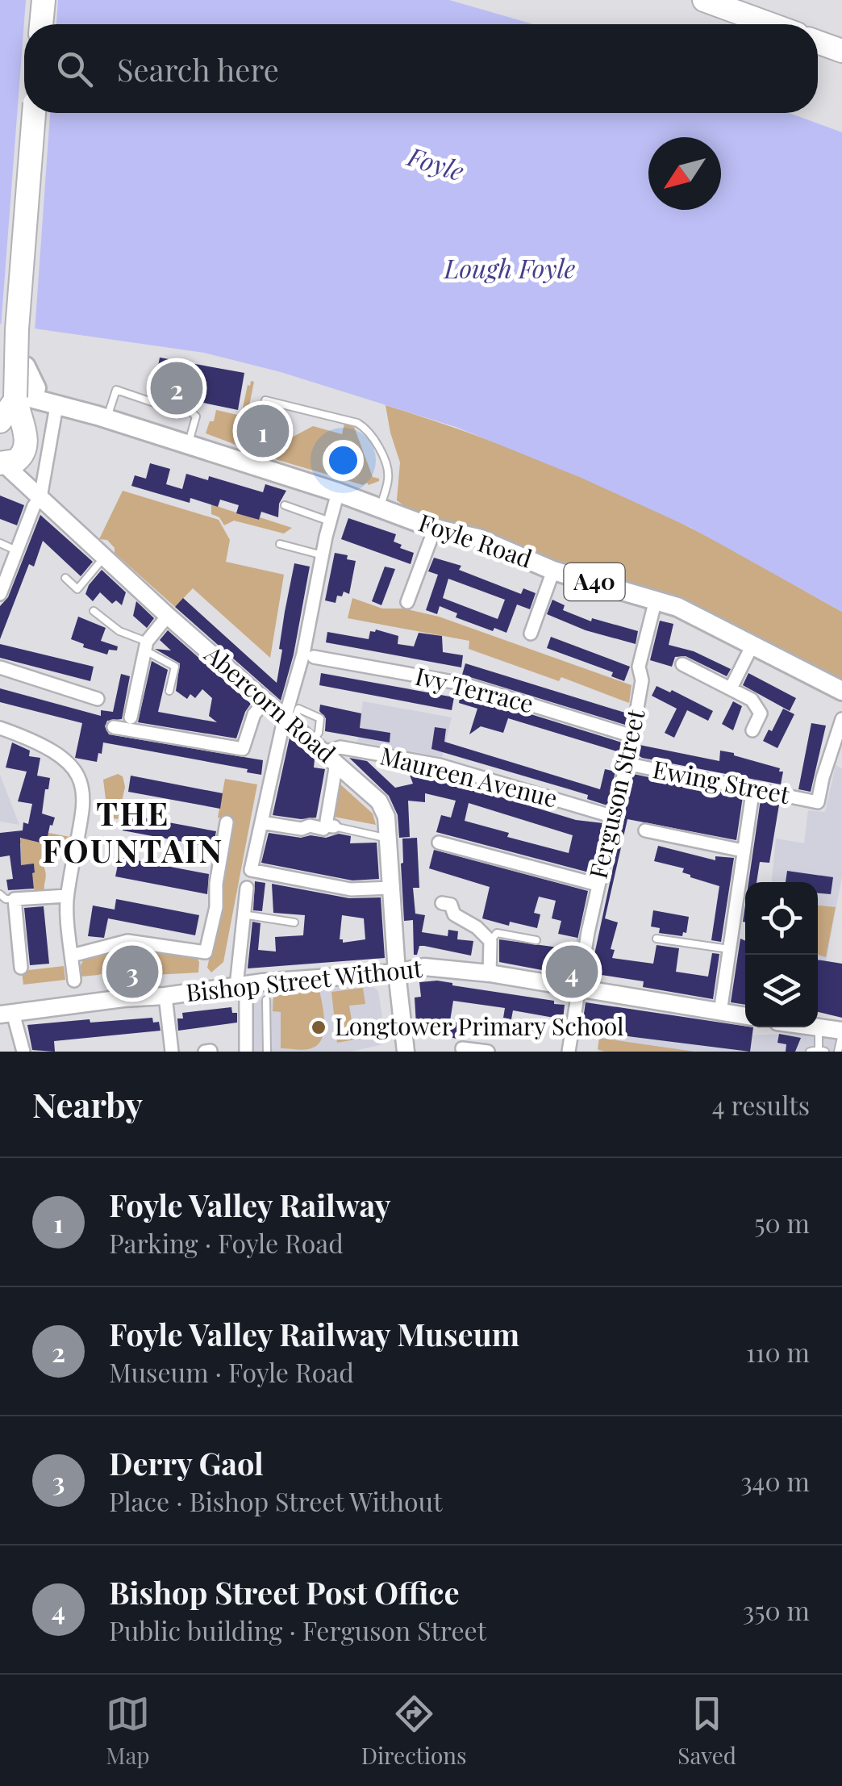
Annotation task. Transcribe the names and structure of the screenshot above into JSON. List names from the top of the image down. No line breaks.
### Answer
{"streets":{"main road":["Foyle Road","A40"],"street":["Ivy Terrace","Abercorn Road","Maureen Avenue","Ewing Street","Ferguson Street","Bishop Street Without"]},"crossings":[["Foyle Road","Ferguson Street"],["Ivy Terrace","Ferguson Street"],["Abercorn Road","Maureen Avenue"],["Abercorn Road","Bishop Street Without"],["Maureen Avenue","Ferguson Street"],["Ewing Street","Ferguson Street"],["Ferguson Street","Bishop Street Without"]],"districts":["THE FOUNTAIN"],"water":["Foyle","Lough Foyle"],"places":["Longtower Primary School"],"north":"bottom left","page":{"search":"Search here","pins":["2","1","3","4"],"heading":["Nearby","4 results"],"list":[{"mark":"1","name":"Foyle Valley Railway","note":"Parking · Foyle Road","value":"50 m"},{"mark":"2","name":"Foyle Valley Railway Museum","note":"Museum · Foyle Road","value":"110 m"},{"mark":"3","name":"Derry Gaol","note":"Place · Bishop Street Without","value":"340 m"},{"mark":"4","name":"Bishop Street Post Office","note":"Public building · Ferguson Street","value":"350 m"}],"nav":["Map","Directions","Saved"]}}
